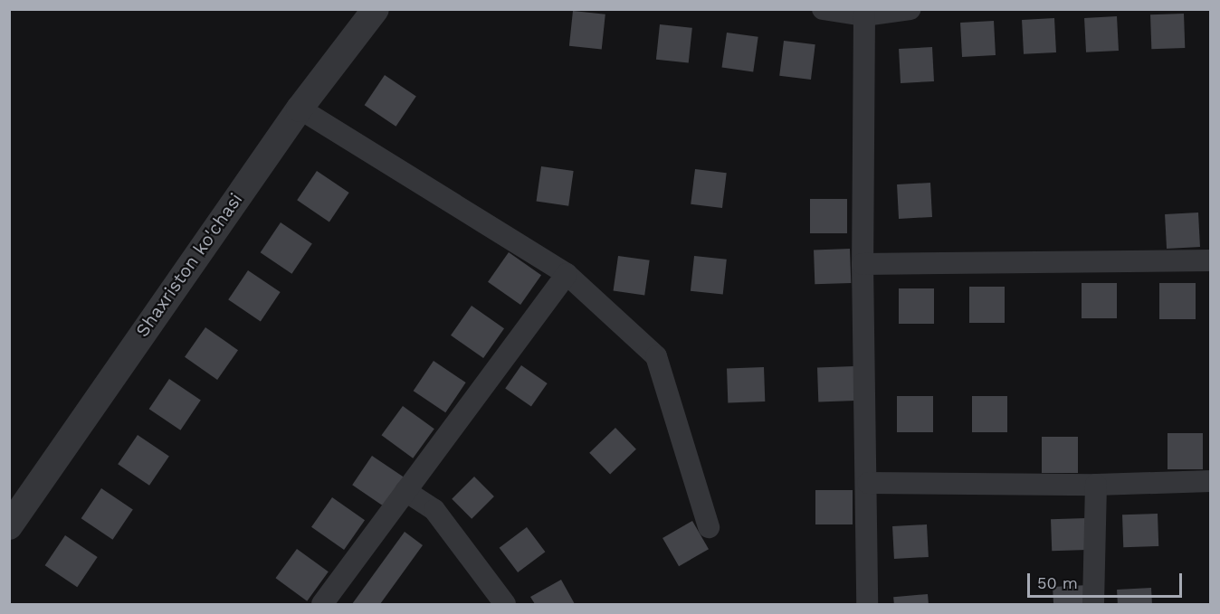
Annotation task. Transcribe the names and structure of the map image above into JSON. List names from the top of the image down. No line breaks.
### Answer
{"streets":{"street":["Shaxriston ko'chasi"]},"scale_bar":"50 m"}
